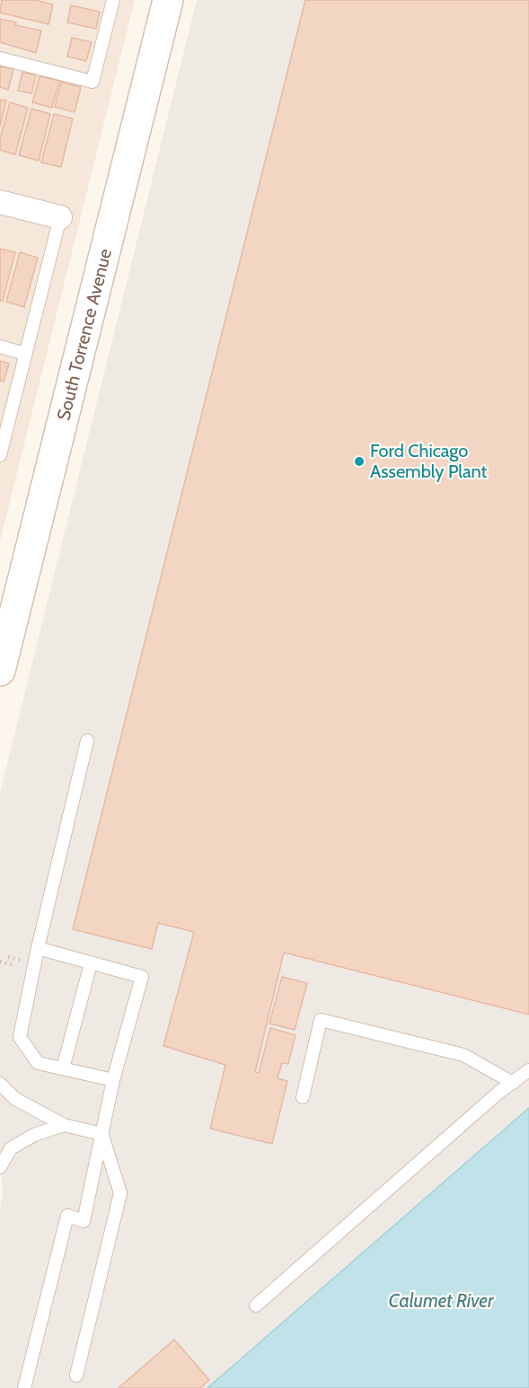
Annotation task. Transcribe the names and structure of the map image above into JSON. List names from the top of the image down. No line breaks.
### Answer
{"streets":{"main road":["South Torrence Avenue"]},"water":["Calumet River"],"places":["Ford Chicago Assembly Plant"]}
